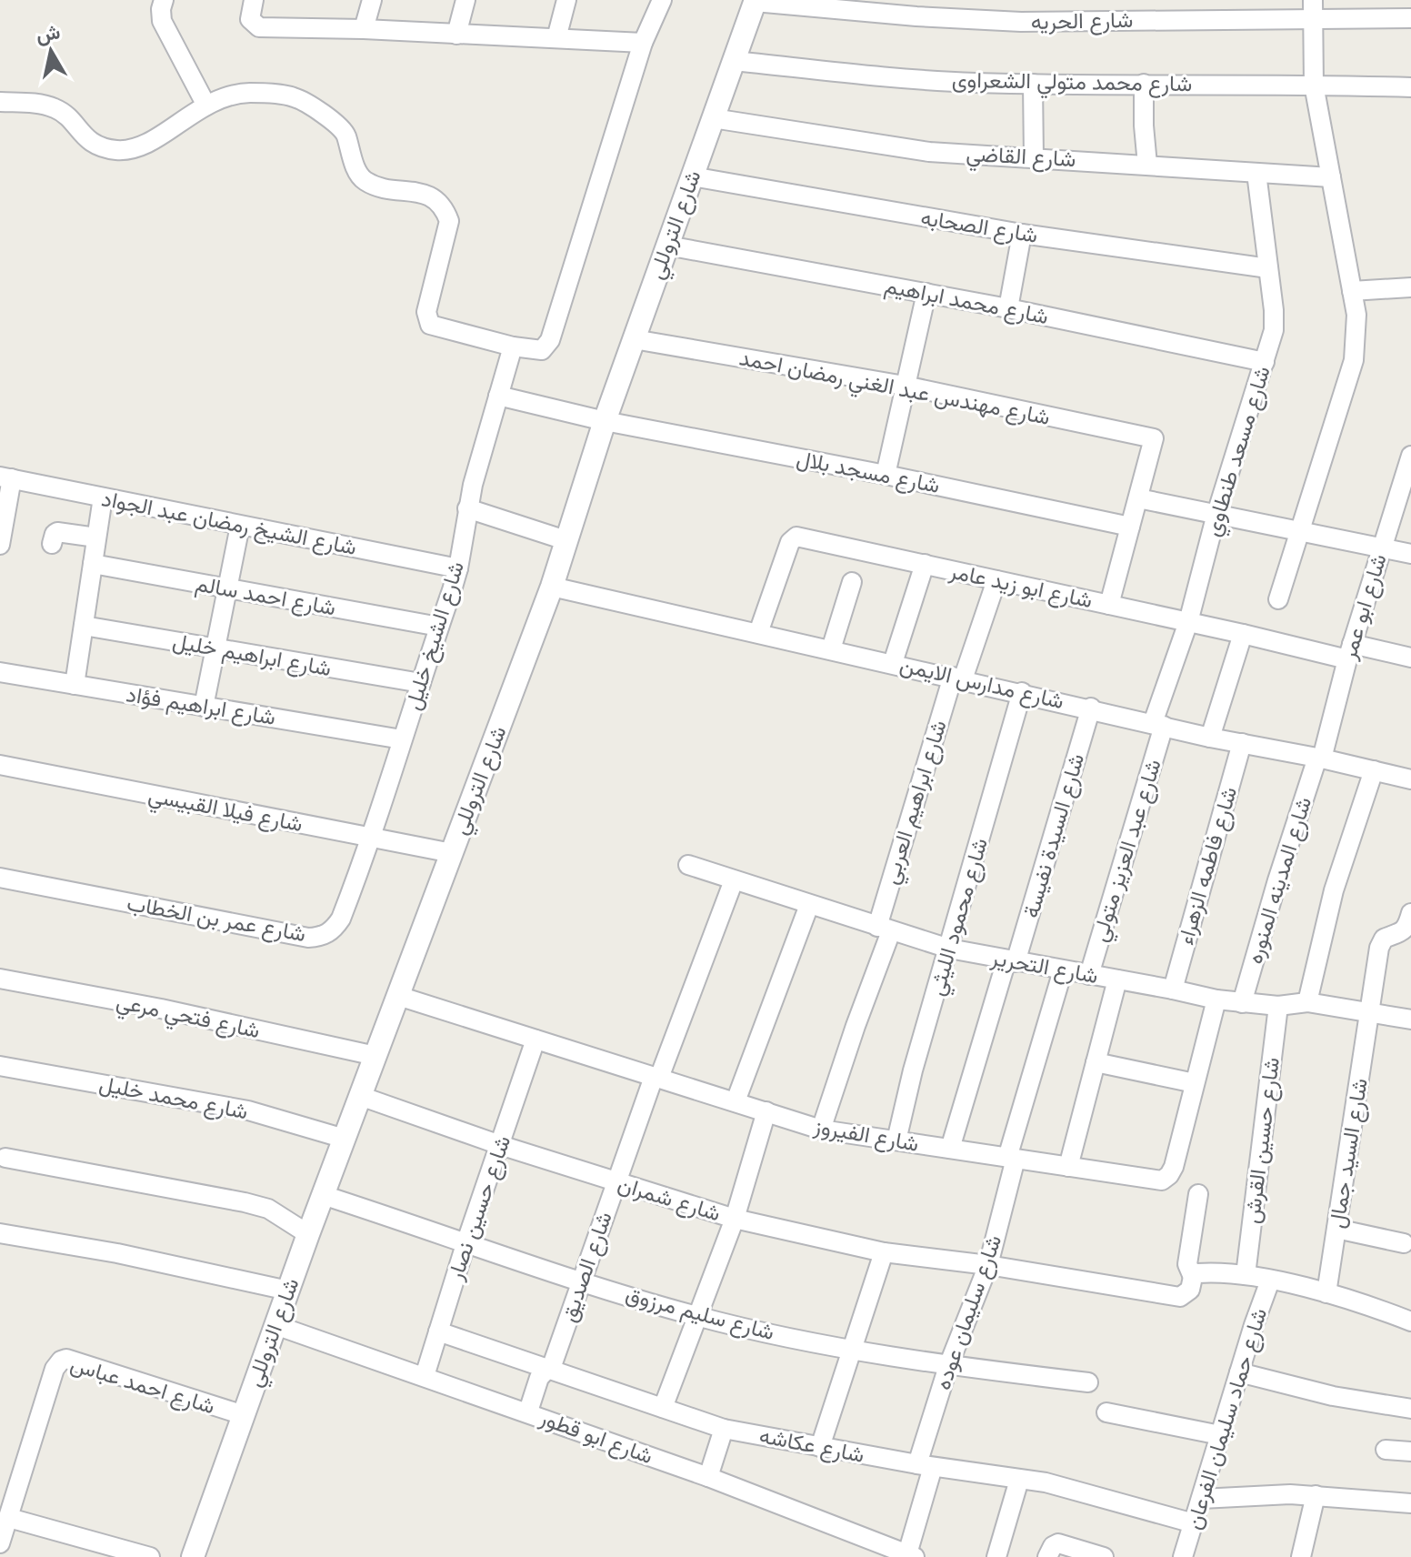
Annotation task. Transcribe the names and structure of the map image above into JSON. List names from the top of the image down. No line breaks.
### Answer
{"streets":{"street":["شارع الحريه","شارع محمد متولي الشعراوى","شارع القاضي","شارع التروللي","شارع الصحابه","شارع محمد ابراهيم","شارع مهندس عبد الغني رمضان احمد","شارع مسعد طنطاوي","شارع مسجد بلال","شارع الشيخ رمضان عبد الجواد","شارع ابو زيد عامر","شارع احمد سالم","شارع ابو عمر","شارع الشيخ خليل","شارع ابراهيم خليل","شارع مدارس الايمن","شارع ابراهيم فؤاد","شارع ابراهيم العربي","شارع فيلا القبيسي","شارع السيدة نفيسة","شارع عبد العزيز متولي","شارع فاطمه الزهراء","شارع المدينه المنوره","شارع محمود الليثي","شارع عمر بن الخطاب","شارع التحرير","شارع فتحي مرعي","شارع محمد خليل","شارع الفيروز","شارع حسين القرش","شارع السيد جمال","شارع شمران","شارع حسين نصار","شارع الصديق","شارع سليمان عوده","شارع سليم مرزوق","شارع احمد عباس","شارع حماد سليمان الفرعان","شارع ابو قطور","شارع عكاشه"]},"crossings":[["شارع الحريه","شارع التروللي"],["شارع محمد متولي الشعراوى","شارع التروللي"],["شارع القاضي","شارع التروللي"],["شارع القاضي","شارع مسعد طنطاوي"],["شارع التروللي","شارع الصحابه"],["شارع التروللي","شارع محمد ابراهيم"],["شارع التروللي","شارع مهندس عبد الغني رمضان احمد"],["شارع التروللي","شارع مسجد بلال"],["شارع التروللي","شارع مدارس الايمن"],["شارع التروللي","شارع فيلا القبيسي"],["شارع التروللي","شارع فتحي مرعي"],["شارع التروللي","شارع محمد خليل"],["شارع التروللي","شارع الفيروز"],["شارع التروللي","شارع شمران"],["شارع التروللي","شارع سليم مرزوق"],["شارع التروللي","شارع احمد عباس"],["شارع التروللي","شارع ابو قطور"],["شارع الصحابه","شارع مسعد طنطاوي"],["شارع محمد ابراهيم","شارع مسعد طنطاوي"],["شارع مسعد طنطاوي","شارع ابو زيد عامر"],["شارع مسعد طنطاوي","شارع مدارس الايمن"],["شارع مسعد طنطاوي","شارع عبد العزيز متولي"],["شارع مسجد بلال","شارع الشيخ خليل"],["شارع الشيخ رمضان عبد الجواد","شارع الشيخ خليل"],["شارع ابو زيد عامر","شارع ابو عمر"],["شارع ابو زيد عامر","شارع مدارس الايمن"],["شارع ابو زيد عامر","شارع ابراهيم العربي"],["شارع احمد سالم","شارع الشيخ خليل"],["شارع ابو عمر","شارع مدارس الايمن"],["شارع ابو عمر","شارع المدينه المنوره"],["شارع الشيخ خليل","شارع ابراهيم خليل"],["شارع الشيخ خليل","شارع ابراهيم فؤاد"],["شارع الشيخ خليل","شارع فيلا القبيسي"],["شارع الشيخ خليل","شارع عمر بن الخطاب"],["شارع مدارس الايمن","شارع ابراهيم العربي"],["شارع مدارس الايمن","شارع السيدة نفيسة"],["شارع مدارس الايمن","شارع عبد العزيز متولي"],["شارع مدارس الايمن","شارع فاطمه الزهراء"],["شارع مدارس الايمن","شارع المدينه المنوره"],["شارع مدارس الايمن","شارع محمود الليثي"],["شارع ابراهيم العربي","شارع التحرير"],["شارع ابراهيم العربي","شارع الفيروز"],["شارع فيلا القبيسي","شارع عمر بن الخطاب"],["شارع السيدة نفيسة","شارع التحرير"],["شارع السيدة نفيسة","شارع الفيروز"],["شارع عبد العزيز متولي","شارع التحرير"],["شارع فاطمه الزهراء","شارع التحرير"],["شارع المدينه المنوره","شارع التحرير"],["شارع محمود الليثي","شارع التحرير"],["شارع محمود الليثي","شارع الفيروز"],["شارع التحرير","شارع الفيروز"],["شارع التحرير","شارع حسين القرش"],["شارع التحرير","شارع السيد جمال"],["شارع التحرير","شارع الصديق"],["شارع التحرير","شارع سليمان عوده"],["شارع الفيروز","شارع حسين نصار"],["شارع الفيروز","شارع الصديق"],["شارع الفيروز","شارع سليمان عوده"],["شارع شمران","شارع حسين نصار"],["شارع شمران","شارع الصديق"],["شارع شمران","شارع سليمان عوده"],["شارع حسين نصار","شارع سليم مرزوق"],["شارع حسين نصار","شارع ابو قطور"],["شارع حسين نصار","شارع عكاشه"],["شارع الصديق","شارع سليم مرزوق"],["شارع الصديق","شارع ابو قطور"],["شارع الصديق","شارع عكاشه"],["شارع سليمان عوده","شارع سليم مرزوق"],["شارع سليمان عوده","شارع ابو قطور"],["شارع سليمان عوده","شارع عكاشه"],["شارع حماد سليمان الفرعان","شارع عكاشه"]],"north":"top"}
